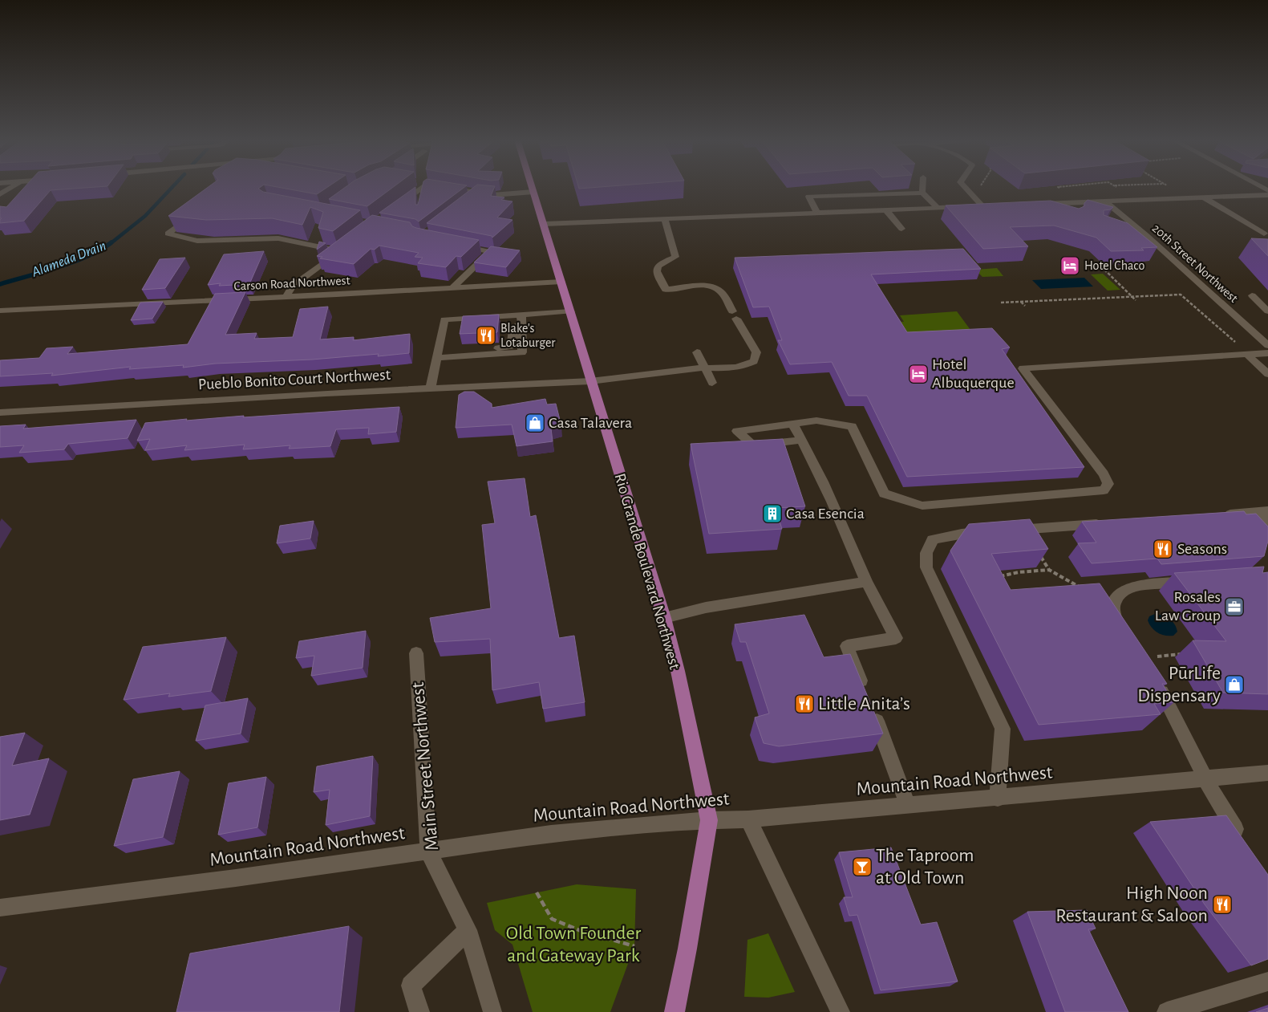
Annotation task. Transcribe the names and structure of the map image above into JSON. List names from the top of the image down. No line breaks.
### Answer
{"streets":{"main road":["Rio Grande Boulevard Northwest"],"street":["20th Street Northwest","Carson Road Northwest","Pueblo Bonito Court Northwest","Main Street Northwest","Mountain Road Northwest"]},"crossings":[["Carson Road Northwest","Rio Grande Boulevard Northwest"],["Pueblo Bonito Court Northwest","Rio Grande Boulevard Northwest"],["Rio Grande Boulevard Northwest","Mountain Road Northwest"],["Main Street Northwest","Mountain Road Northwest"]],"water":["Alameda Drain"],"parks":["Old Town Founder and Gateway Park"],"places":{"hotel":["Hotel Chaco","Hotel Albuquerque"],"restaurant":["Blake's Lotaburger","Seasons","Little Anita’s","High Noon Restaurant & Saloon"],"shop":["Casa Talavera","PūrLife Dispensary"],"building":["Casa Esencia"],"office":["Rosales Law Group"],"bar":["The Taproom at Old Town"]}}
